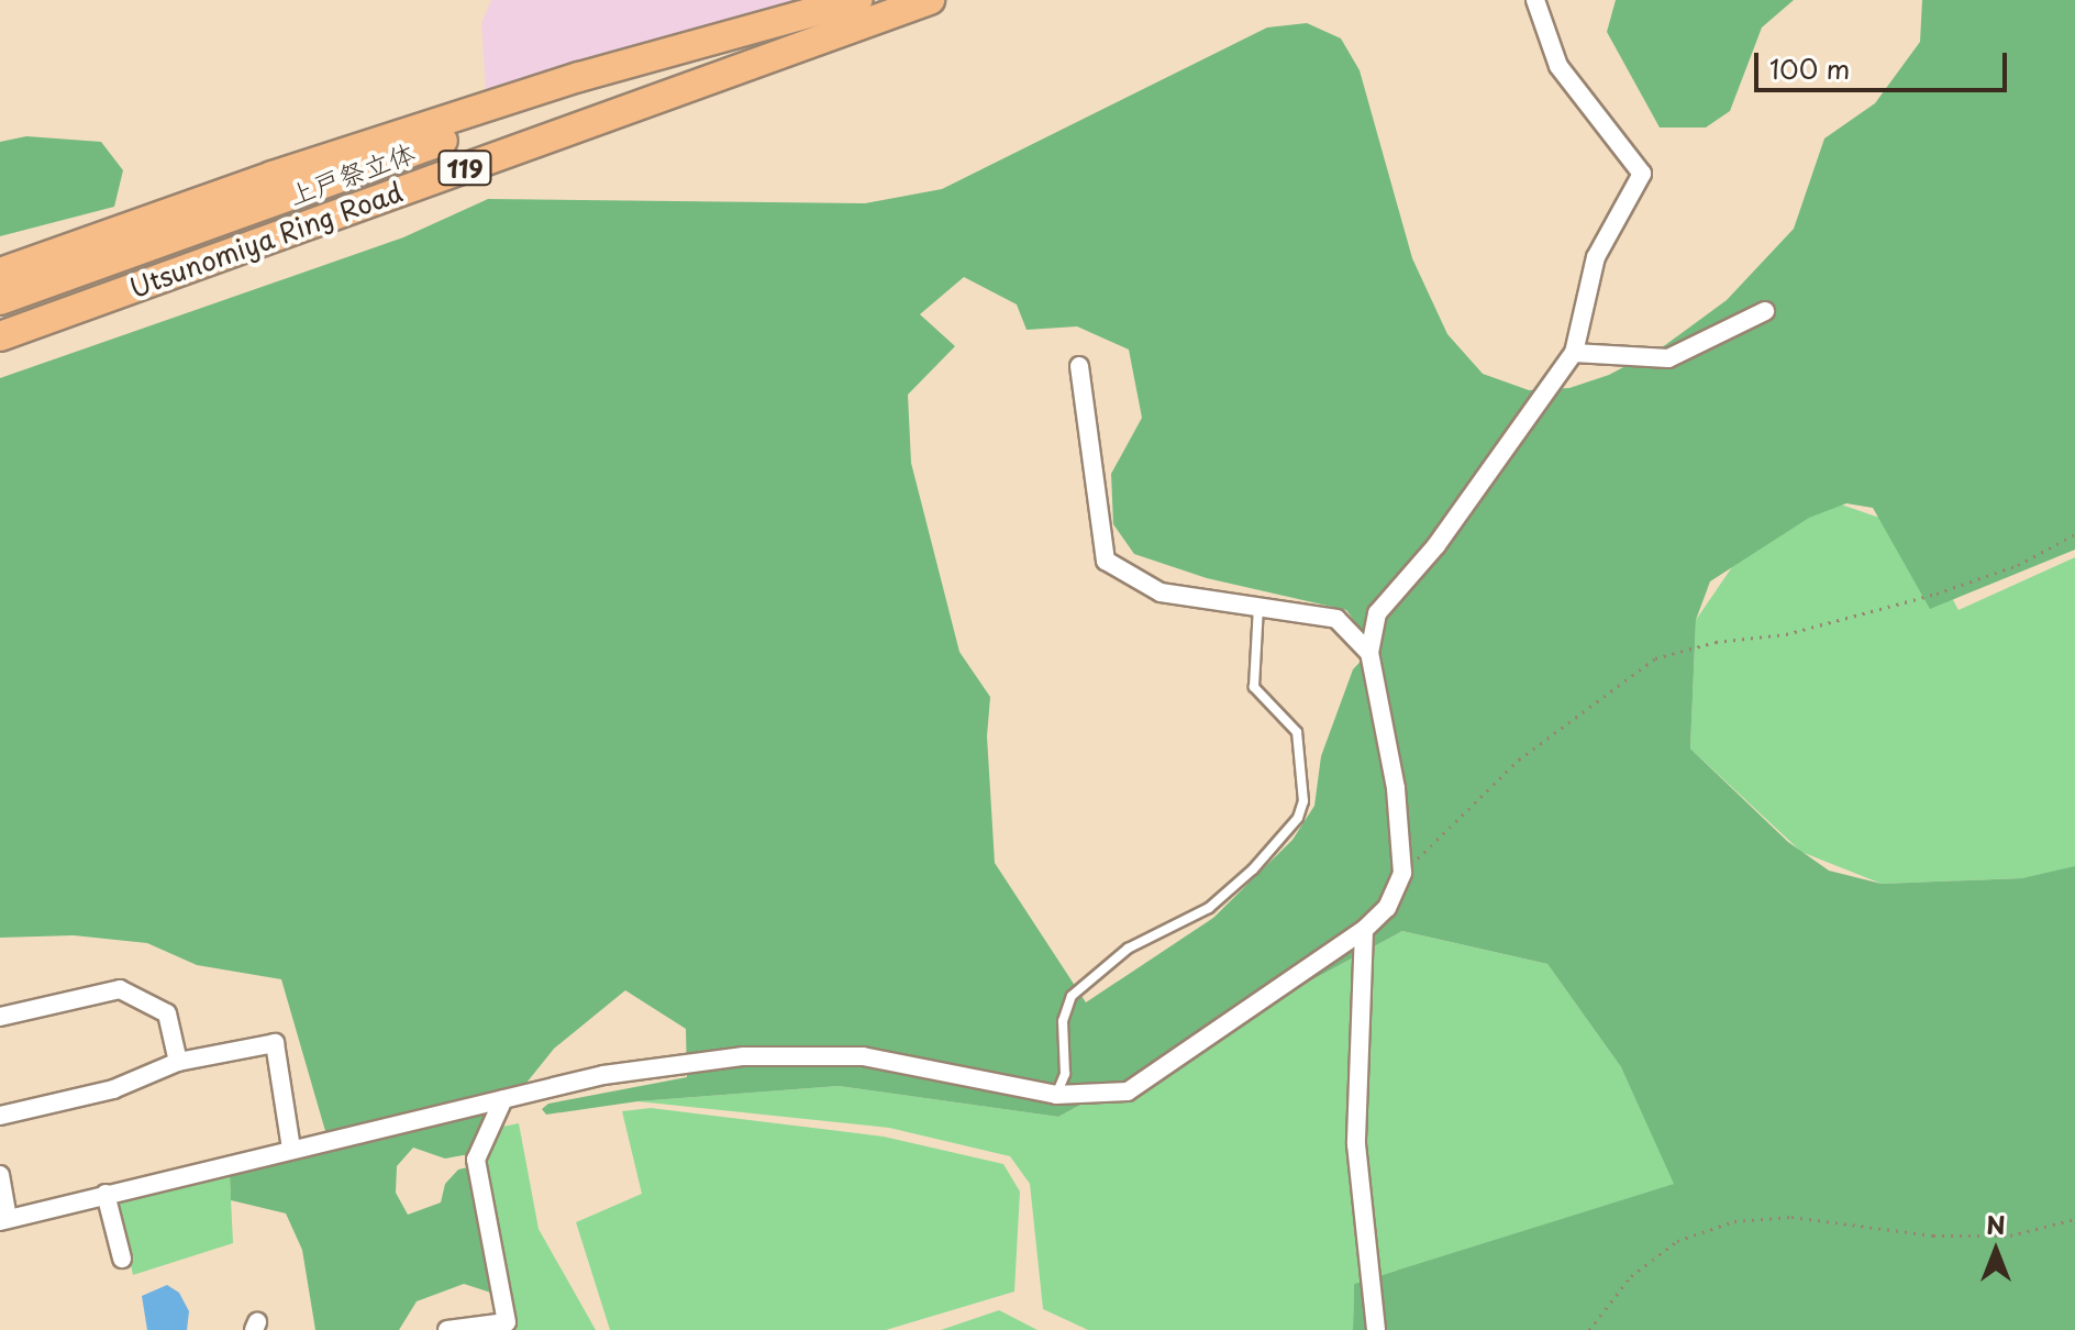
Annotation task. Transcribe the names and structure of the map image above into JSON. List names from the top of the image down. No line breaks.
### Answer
{"streets":{"highway":["119","上戸祭立体","Utsunomiya Ring Road"]},"crossings":[["上戸祭立体","Utsunomiya Ring Road"]],"scale_bar":"100 m","north":"top"}
